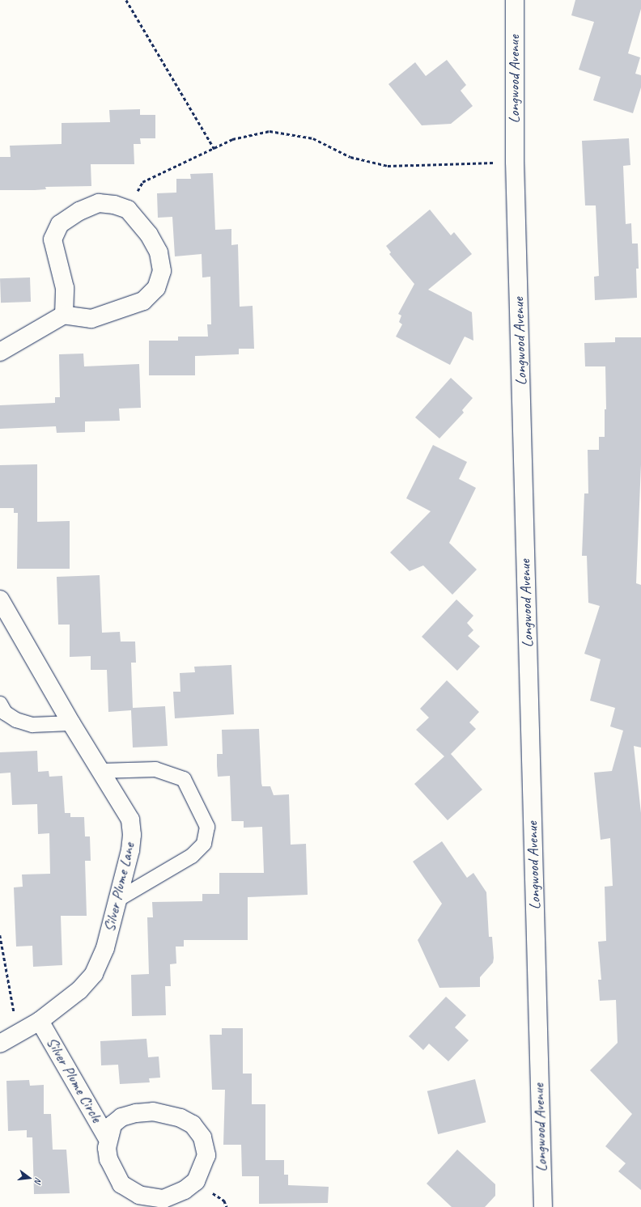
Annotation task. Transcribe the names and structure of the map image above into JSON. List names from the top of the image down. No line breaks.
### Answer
{"streets":{"street":["Longwood Avenue","Silver Plume Lane","Silver Plume Circle"]},"crossings":[["Silver Plume Lane","Silver Plume Circle"]],"north":"right"}
